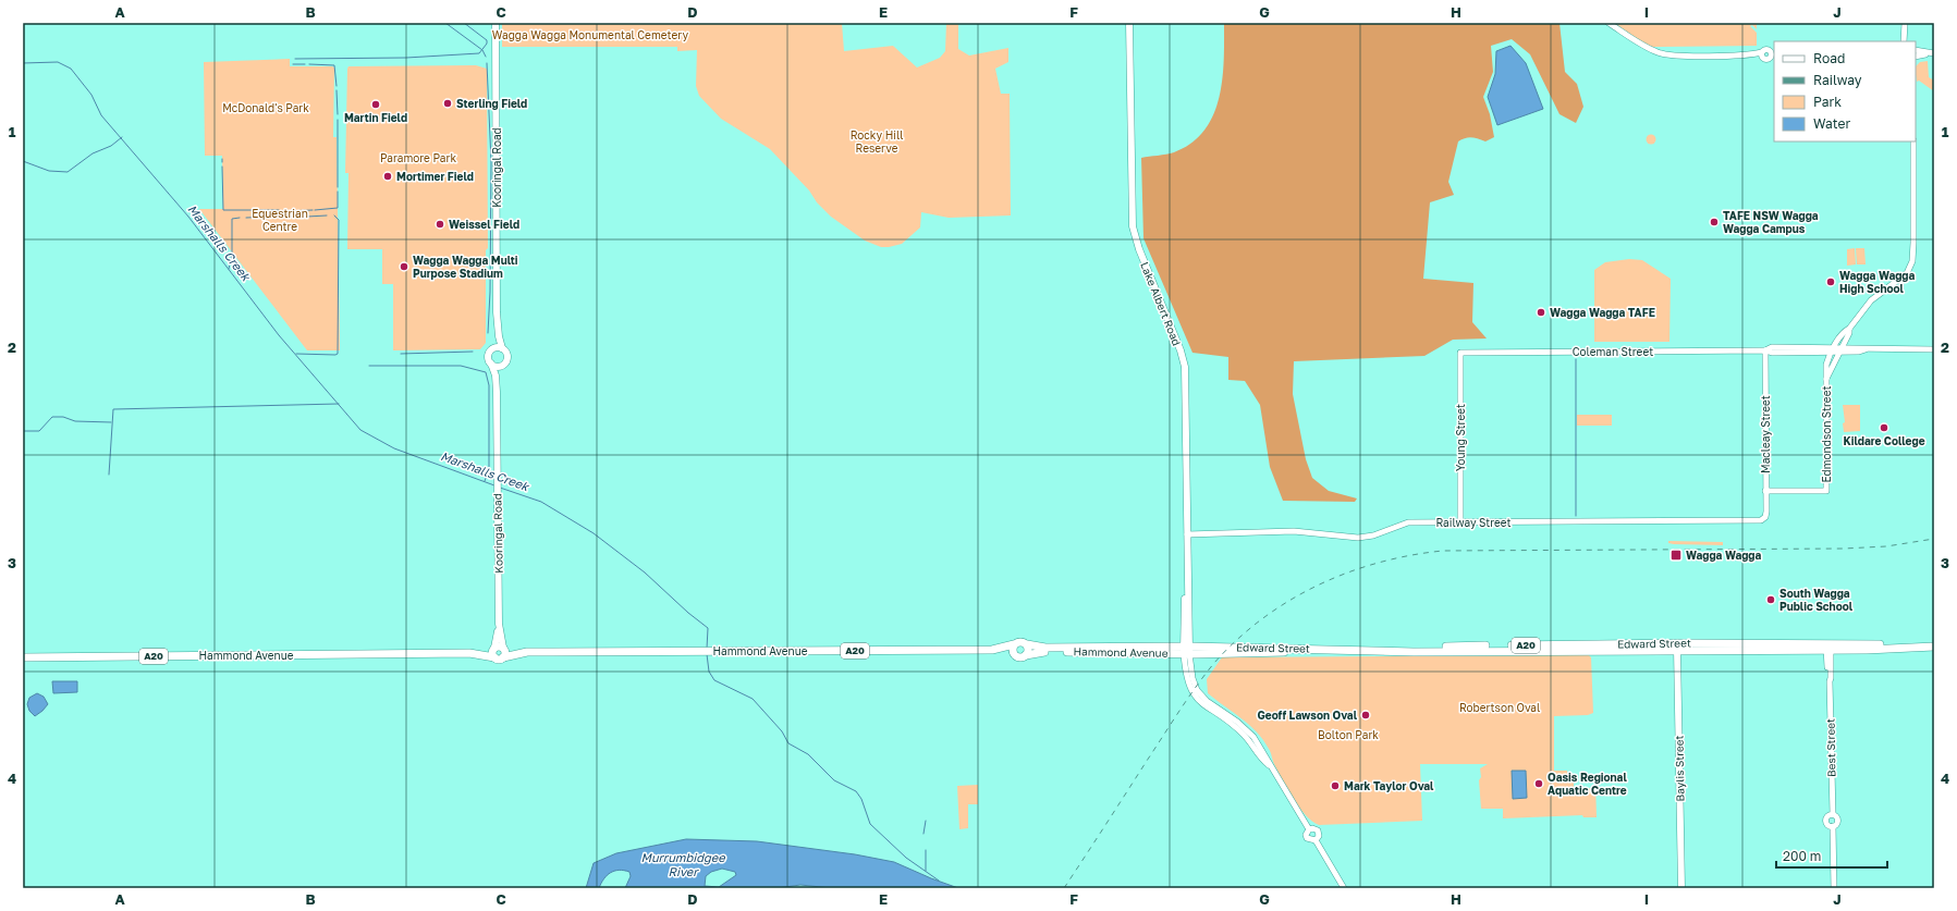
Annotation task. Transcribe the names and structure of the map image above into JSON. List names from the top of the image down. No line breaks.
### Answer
{"streets":{"highway":["Edward Street","A20","Hammond Avenue"],"main road":["Kooringal Road","Lake Albert Road","Baylis Street"],"street":["Coleman Street","Macleay Street","Edmondson Street","Young Street","Railway Street","Best Street"]},"crossings":[["Kooringal Road","A20"],["Kooringal Road","Hammond Avenue"],["Lake Albert Road","Railway Street"],["Lake Albert Road","Edward Street"],["Lake Albert Road","Hammond Avenue"],["Coleman Street","Macleay Street"],["Coleman Street","Edmondson Street"],["Coleman Street","Young Street"],["Macleay Street","Edmondson Street"],["Macleay Street","Railway Street"],["Young Street","Railway Street"],["Edward Street","Hammond Avenue"],["Edward Street","Best Street"],["Edward Street","Baylis Street"],["A20","Hammond Avenue"]],"water":["Marshalls Creek","Murrumbidgee River"],"parks":["Wagga Wagga Monumental Cemetery","McDonald's Park","Rocky Hill Reserve","Paramore Park","Equestrian Centre","Robertson Oval","Bolton Park"],"places":{"other":["Sterling Field","Martin Field","Mortimer Field","TAFE NSW Wagga Wagga Campus","Weissel Field","Wagga Wagga Multi Purpose Stadium","Wagga Wagga High School","Wagga Wagga TAFE","Kildare College","South Wagga Public School","Geoff Lawson Oval","Oasis Regional Aquatic Centre","Mark Taylor Oval"],"transit":["Wagga Wagga"]},"legend":["Road","Railway","Park","Water"],"scale_bar":"200 m","grid":{"columns":["A","B","C","D","E","F","G","H","I","J"],"rows":["1","2","3","4"]}}
